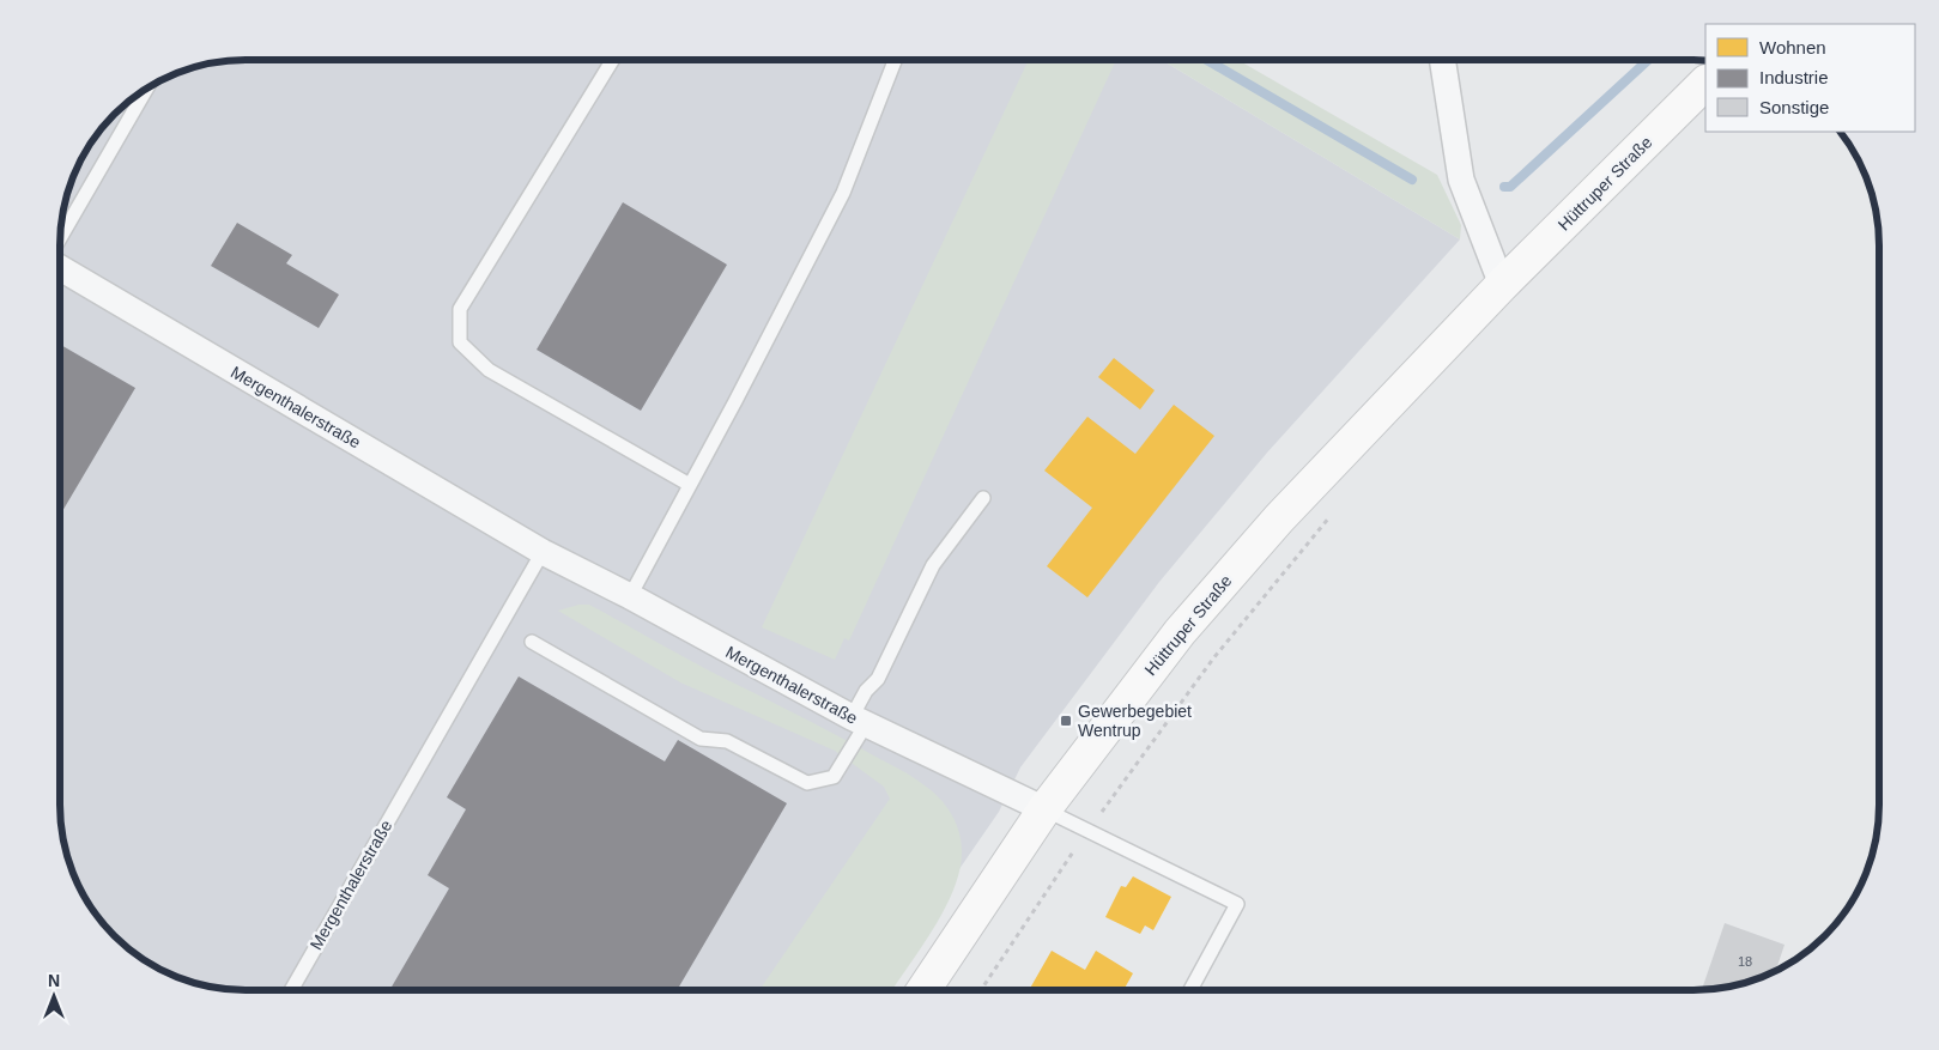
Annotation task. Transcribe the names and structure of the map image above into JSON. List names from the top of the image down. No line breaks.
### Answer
{"streets":{"main road":["Hüttruper Straße"],"street":["Mergenthalerstraße"]},"crossings":[["Hüttruper Straße","Mergenthalerstraße"]],"places":{"transit":["Gewerbegebiet Wentrup"]},"house_numbers":["18"],"legend":["Wohnen","Industrie","Sonstige"],"north":"top"}
